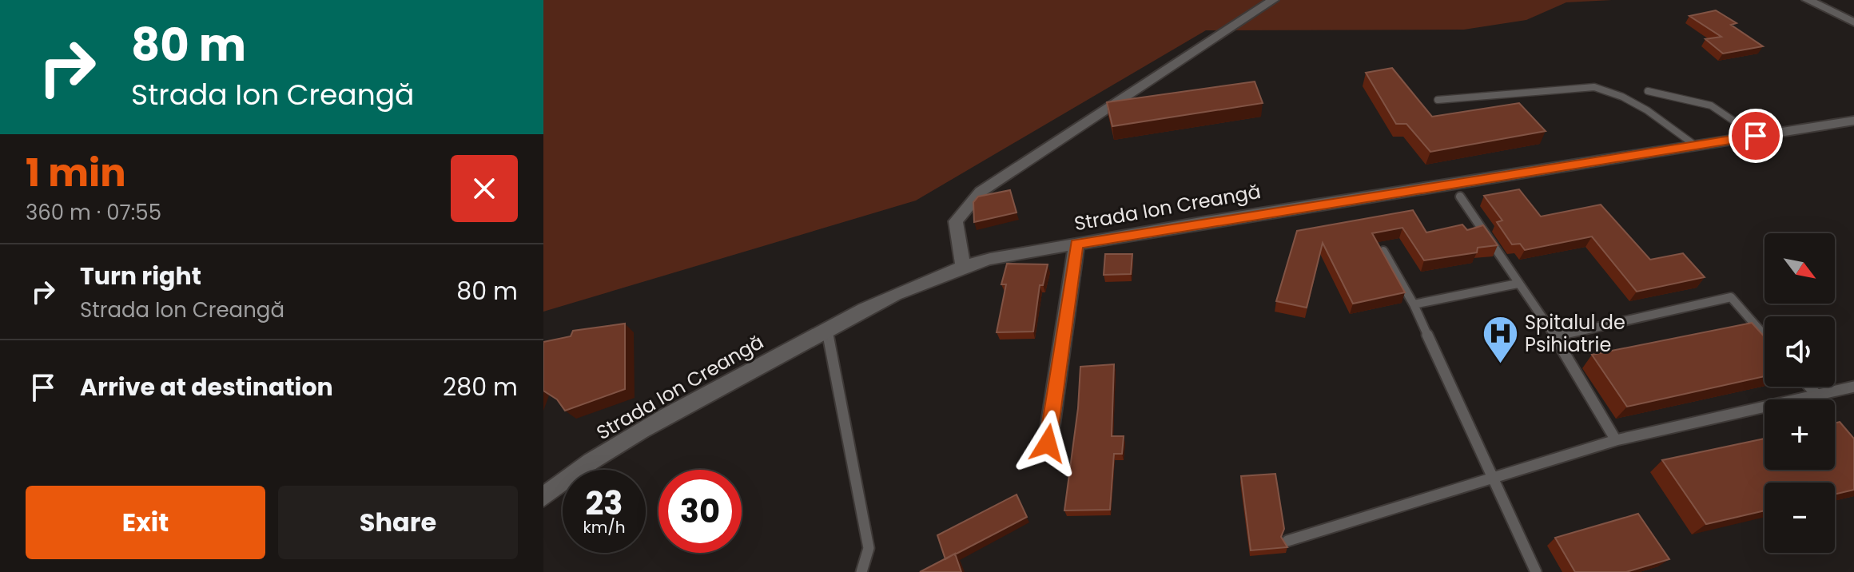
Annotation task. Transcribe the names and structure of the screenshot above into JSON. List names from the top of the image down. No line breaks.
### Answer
{"streets":{"street":["Strada Ion Creangă"]},"places":{"hospital":["Spitalul de Psihiatrie"]},"north":"bottom right","page":{"turn":["80 m","Strada Ion Creangă"],"heading":["1 min","360 m · 07:55"],"map_buttons":["+","−"],"list":[{"name":"Turn right","note":"Strada Ion Creangă","value":"80 m"},{"name":"Arrive at destination","value":"280 m"}],"speed":"23 km/h","limit":"30","buttons":["Exit","Share"]}}
